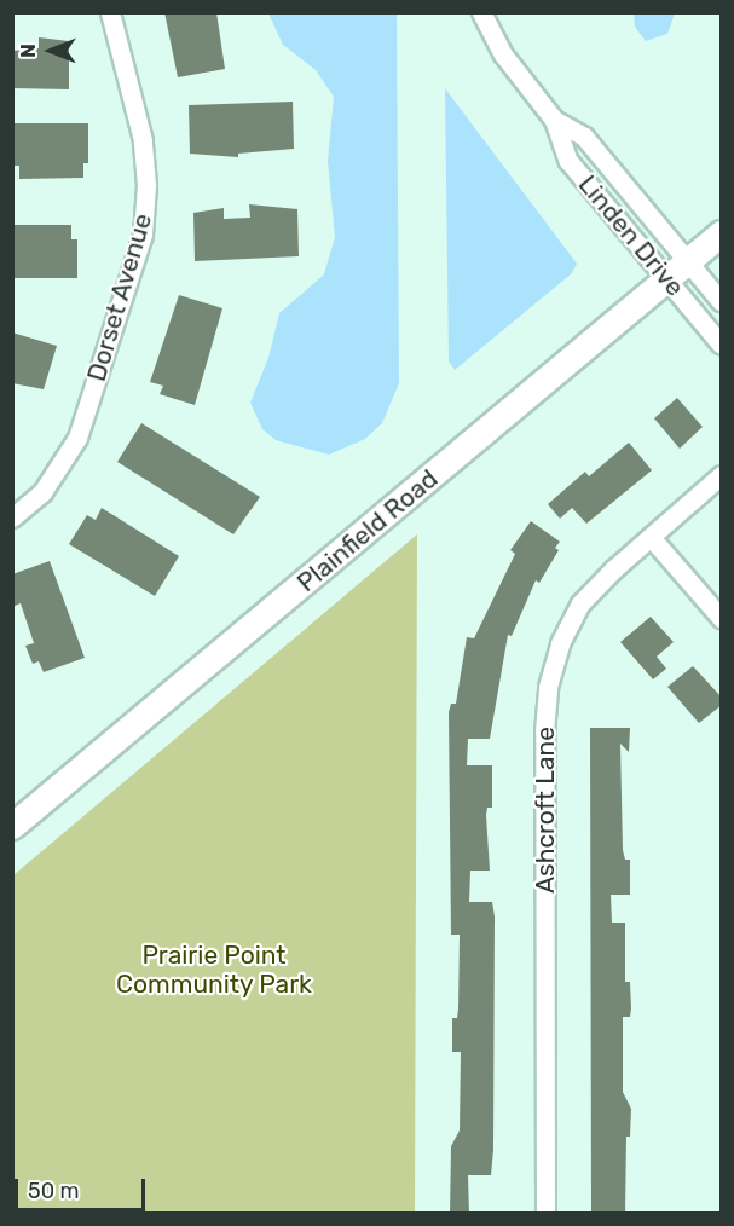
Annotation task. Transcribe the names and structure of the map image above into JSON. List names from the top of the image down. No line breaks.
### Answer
{"streets":{"main road":["Plainfield Road"],"street":["Linden Drive","Dorset Avenue","Ashcroft Lane"]},"crossings":[["Linden Drive","Plainfield Road"]],"parks":["Prairie Point Community Park"],"scale_bar":"50 m","north":"left"}
